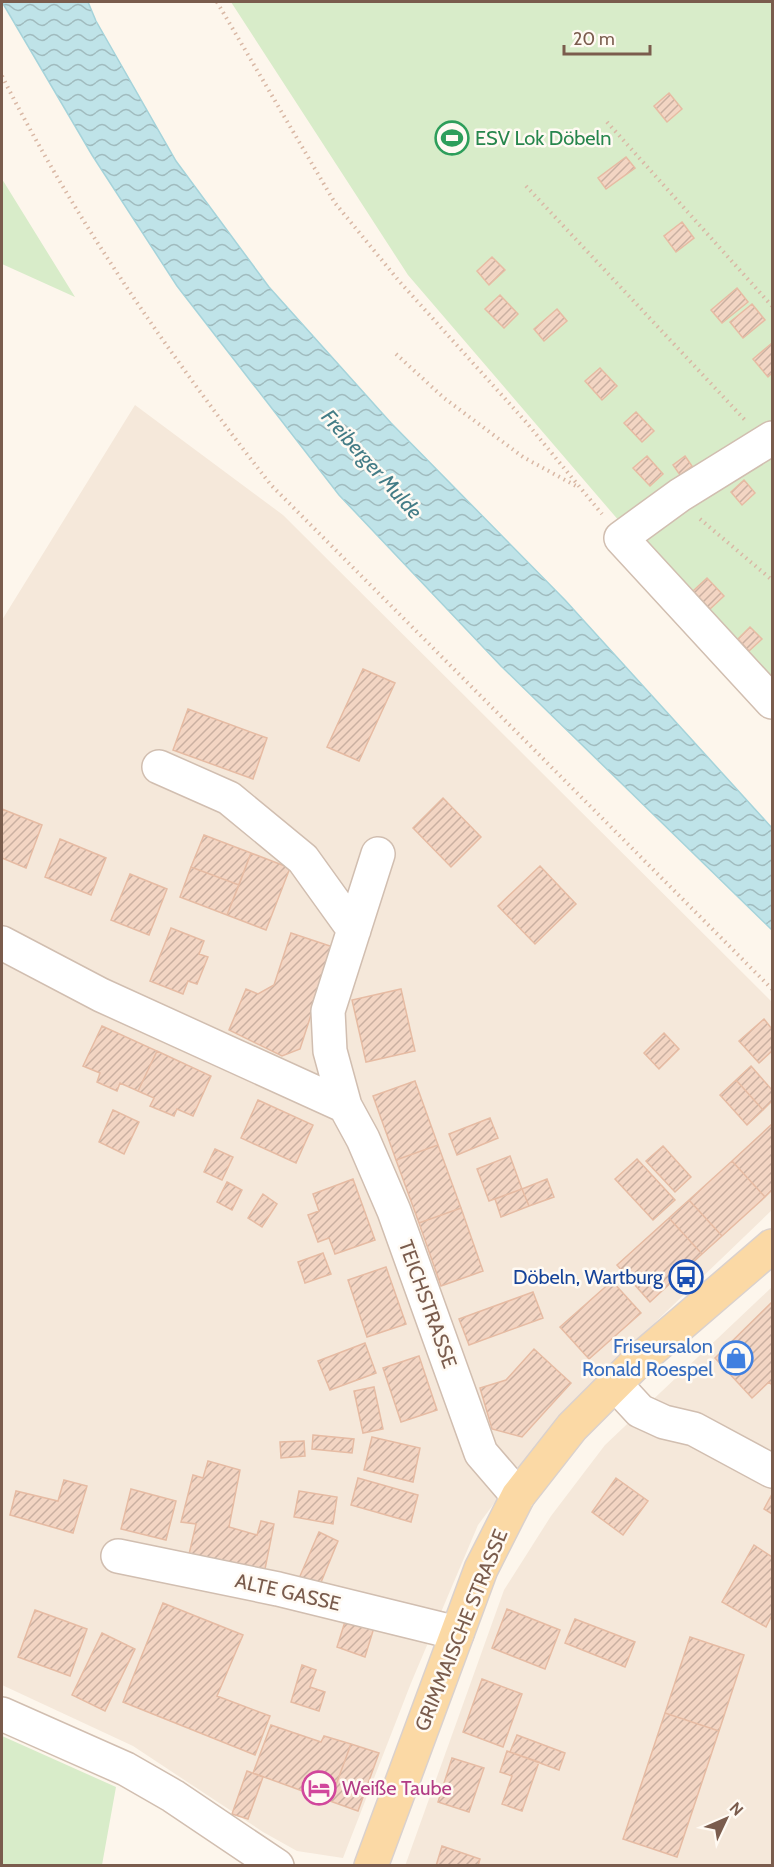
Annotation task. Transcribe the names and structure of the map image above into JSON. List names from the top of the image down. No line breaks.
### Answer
{"streets":{"main road":["GRIMMAISCHE STRASSE"],"street":["TEICHSTRASSE","ALTE GASSE"]},"crossings":[["TEICHSTRASSE","GRIMMAISCHE STRASSE"],["ALTE GASSE","GRIMMAISCHE STRASSE"]],"water":["Freiberger Mulde"],"places":{"sports":["ESV Lok Döbeln"],"bus stop":["Döbeln, Wartburg"],"shop":["Friseursalon Ronald Roespel"],"hotel":["Weiße Taube"]},"scale_bar":"20 m","north":"top right"}
